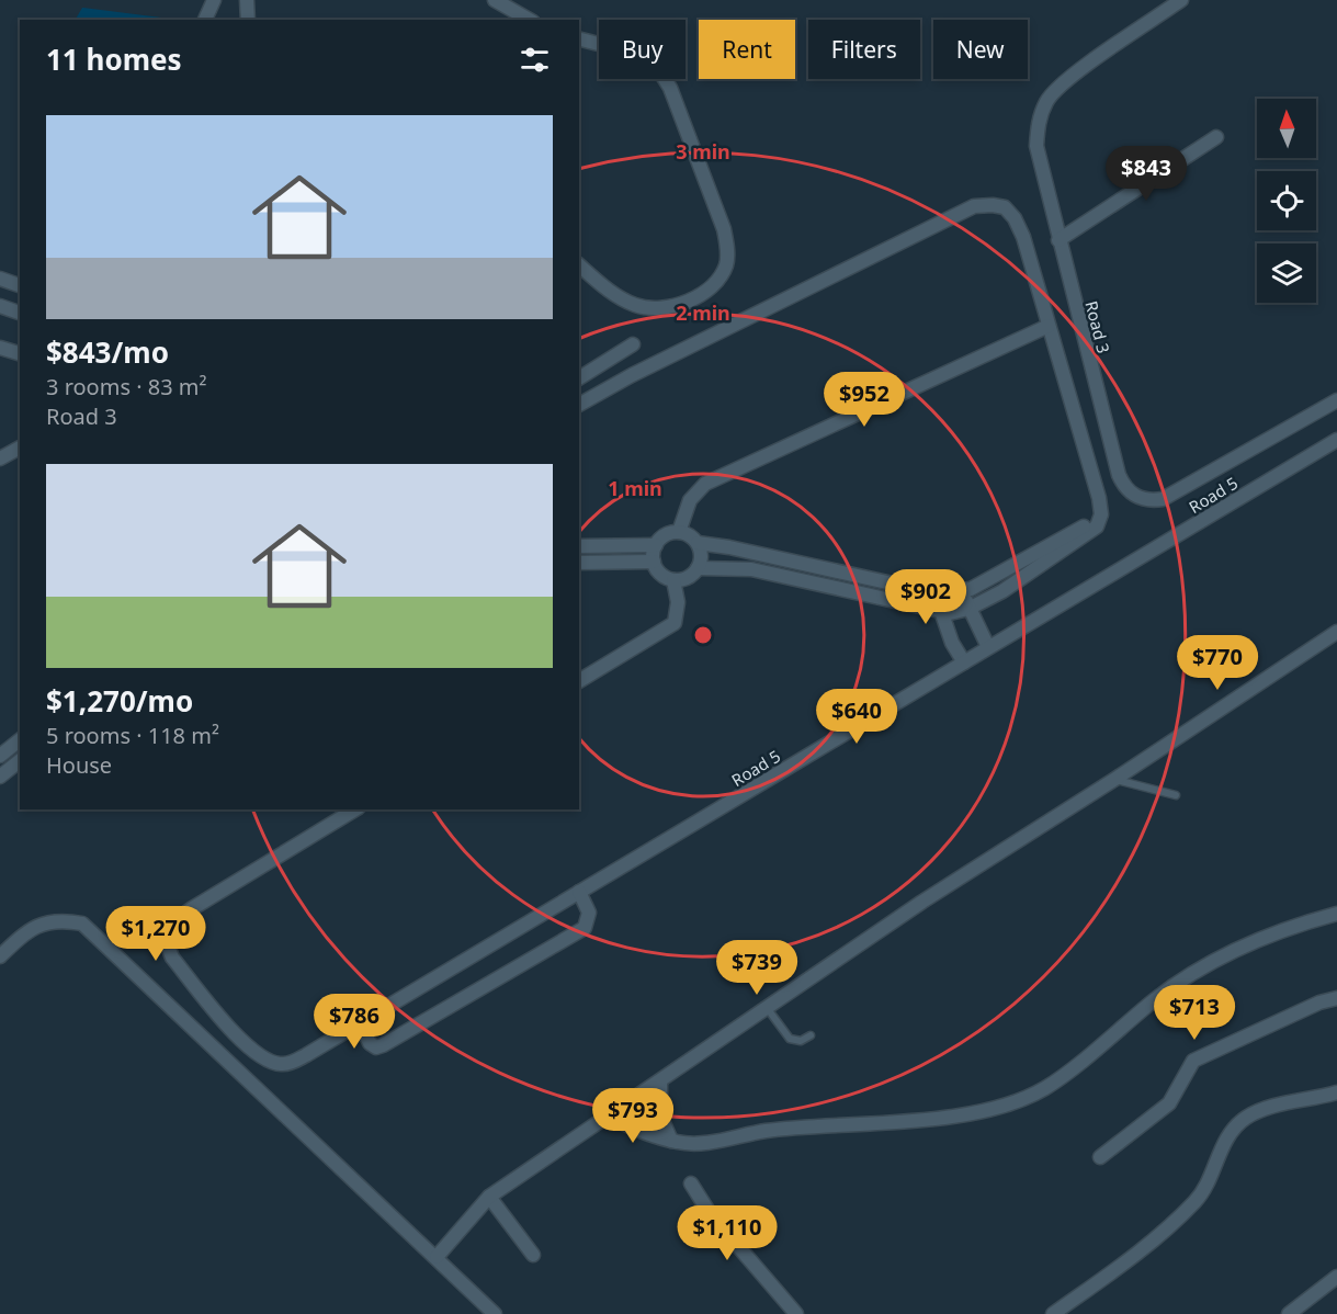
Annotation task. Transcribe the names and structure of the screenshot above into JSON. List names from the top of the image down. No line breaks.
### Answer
{"streets":{"street":["Road 3","Road 5"]},"north":"top","page":{"chip":["Buy","Rent","Filters","New"],"heading":"11 homes","list":[{"name":"$843/mo","note":"3 rooms · 83 m² · Road 3"},{"name":"$1,270/mo","note":"5 rooms · 118 m² · House"}],"price":["$843","$952","$902","$770","$640","$1,270","$739","$713","$786","$793","$1,110"]},"rings":["3 min","2 min","1 min"]}
